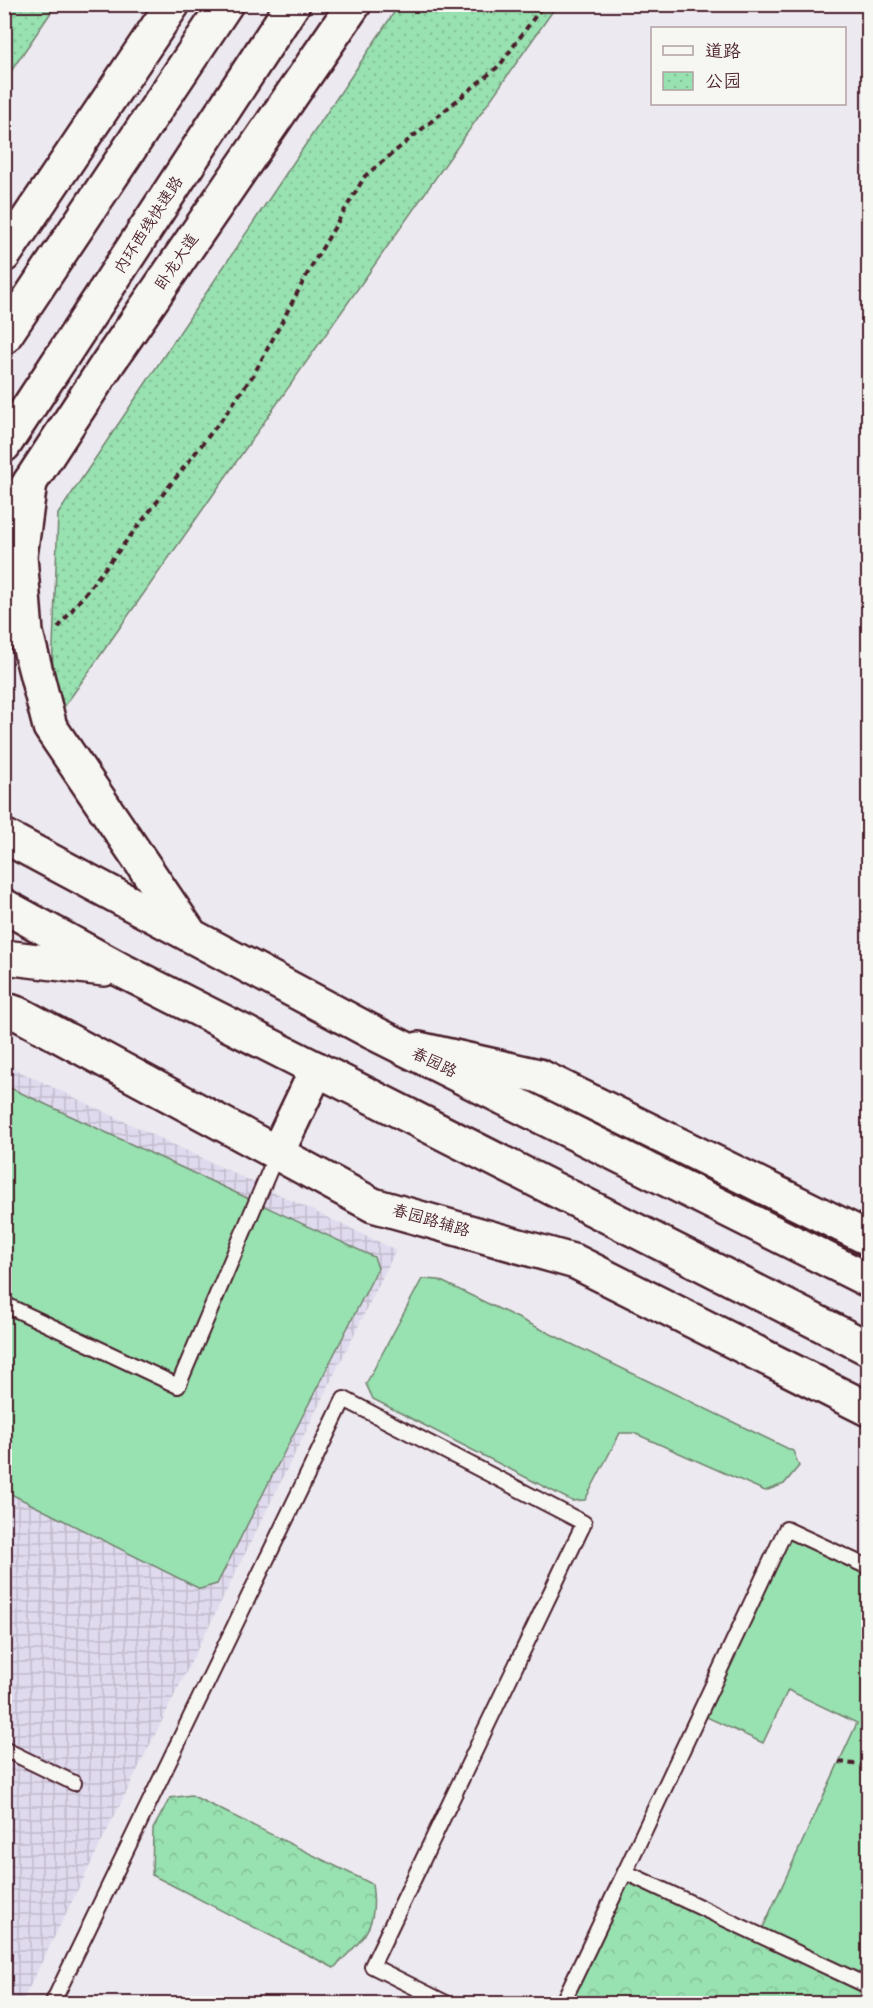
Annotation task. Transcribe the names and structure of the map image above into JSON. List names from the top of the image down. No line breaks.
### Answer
{"streets":{"main road":["内环西线快速路","卧龙大道","春园路","春园路辅路"]},"legend":["道路","公园"]}
